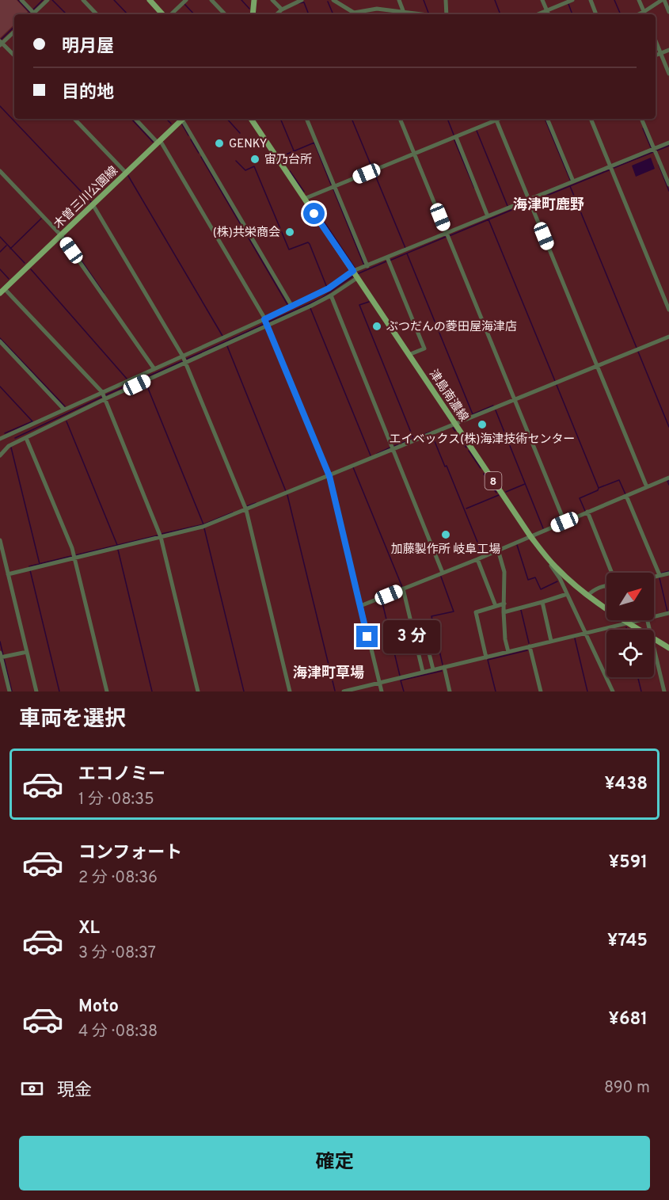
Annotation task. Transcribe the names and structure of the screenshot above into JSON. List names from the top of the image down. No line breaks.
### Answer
{"streets":{"main road":["木曽三川公園線","津島南濃線","8"]},"districts":["海津町鹿野","海津町草場"],"places":["GENKY","宙乃台所","(株)共栄商会","ぶつだんの菱田屋海津店","エイベックス(株)海津技術センター","加藤製作所 岐阜工場"],"north":"top right","page":{"banner":["明月屋","目的地"],"bubble":"3 分","heading":"車両を選択","list":[{"name":"エコノミー","note":"1 分 · 08:35","value":"¥438"},{"name":"コンフォート","note":"2 分 · 08:36","value":"¥591"},{"name":"XL","note":"3 分 · 08:37","value":"¥745"},{"name":"Moto","note":"4 分 · 08:38","value":"¥681"}],"pay":["現金","890 m"],"buttons":"確定"}}
